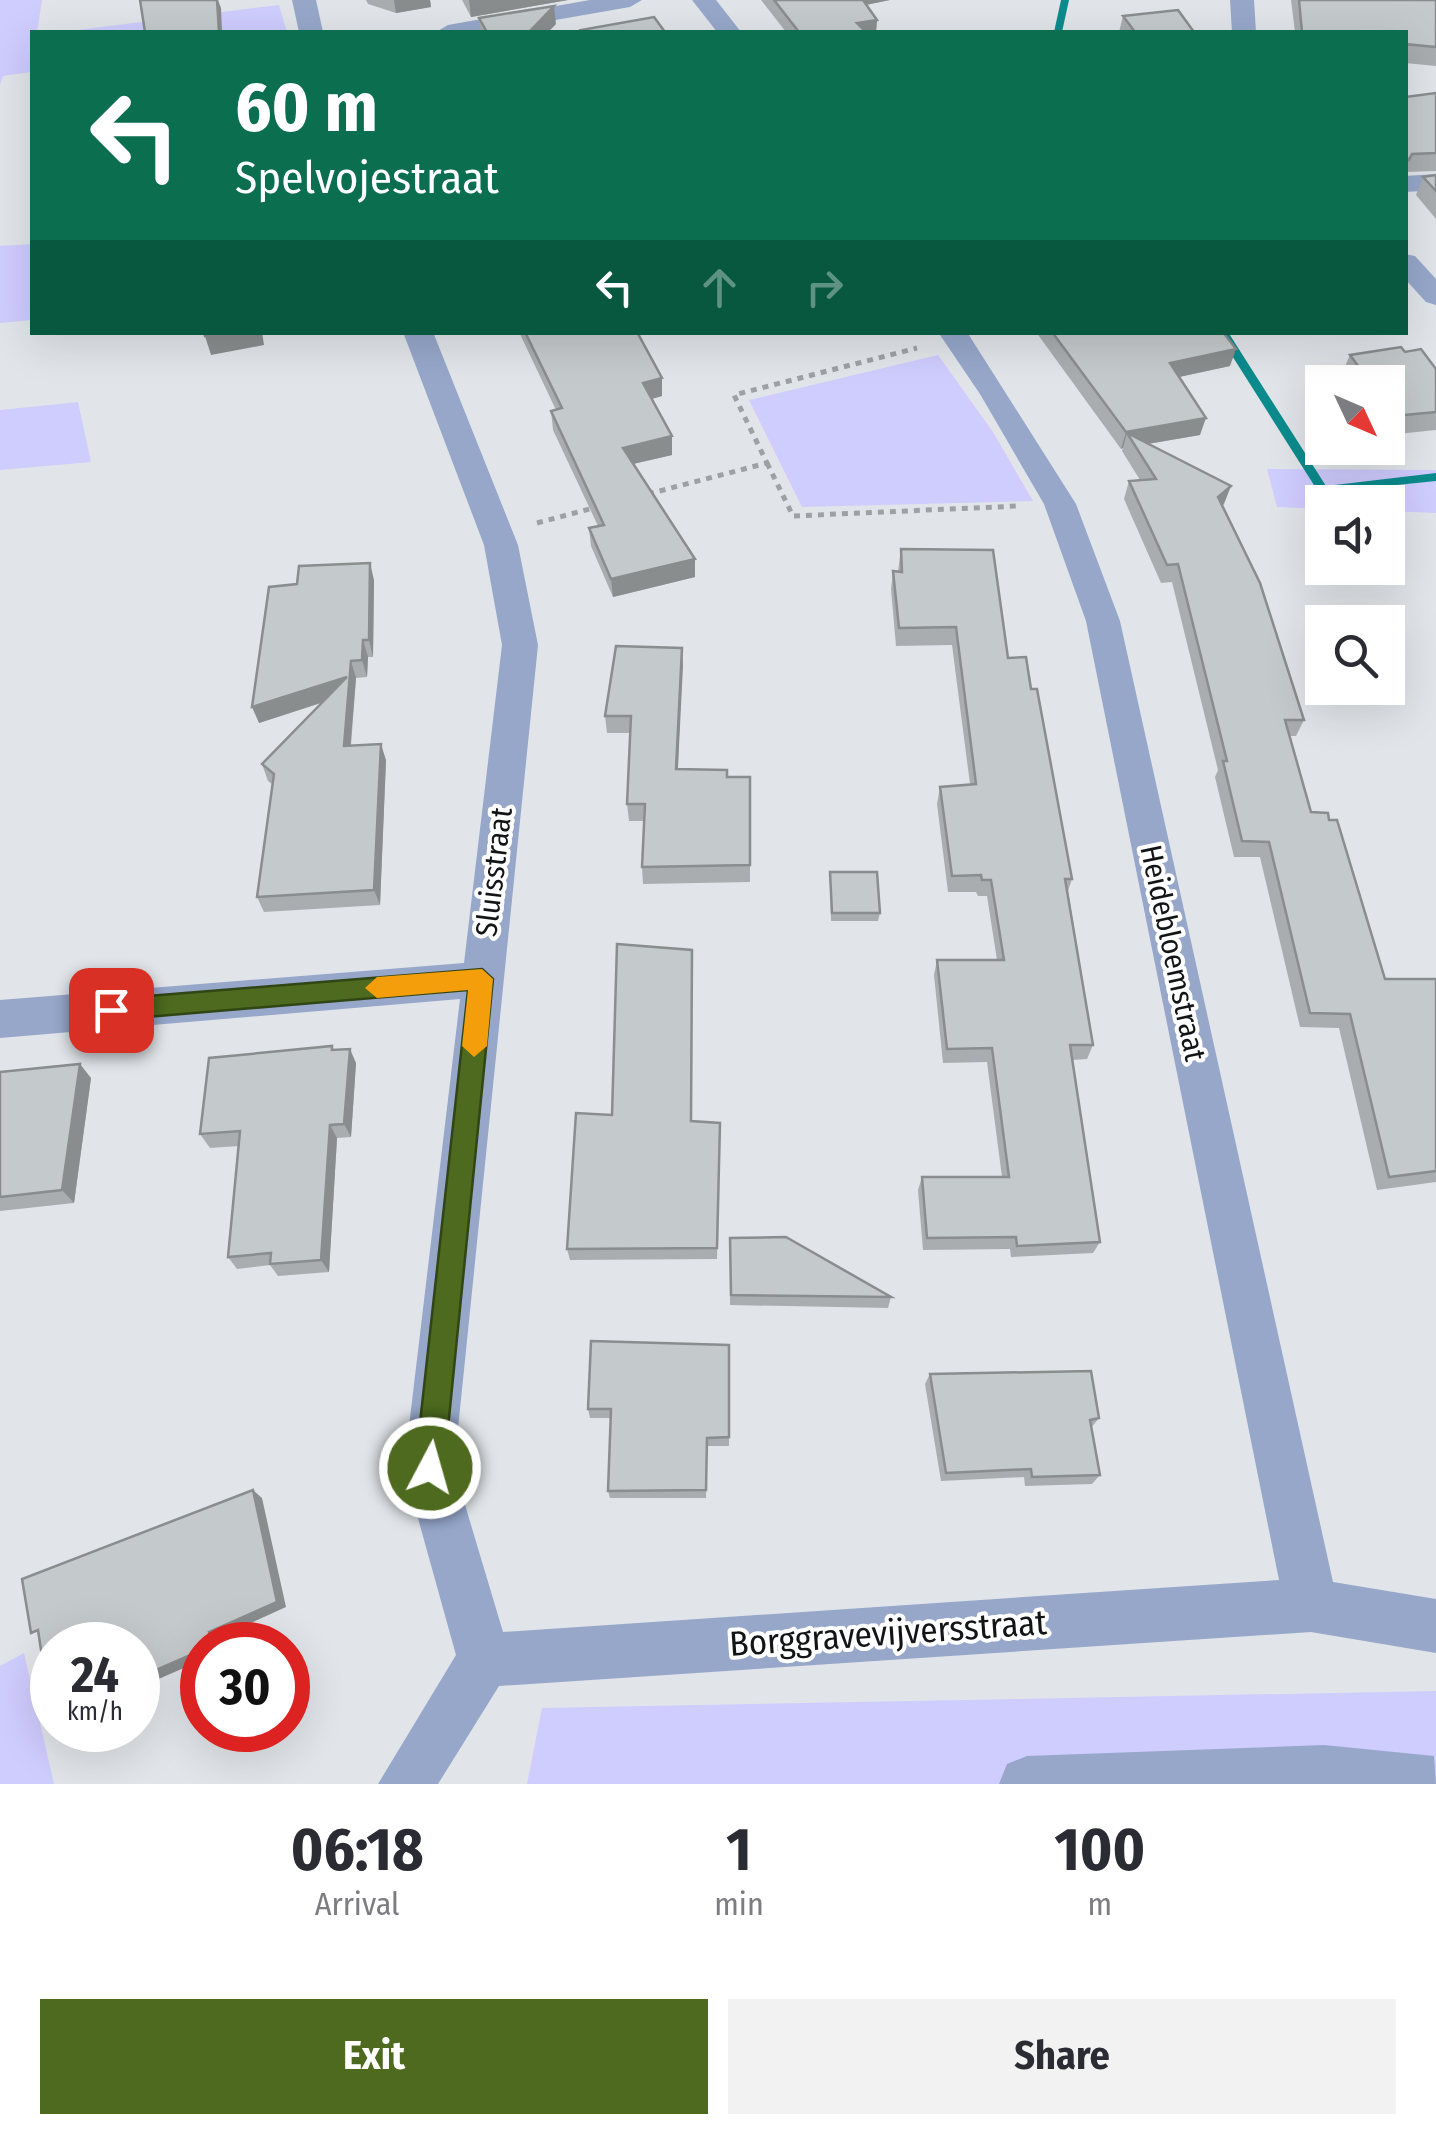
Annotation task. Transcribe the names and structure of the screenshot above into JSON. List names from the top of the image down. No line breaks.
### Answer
{"streets":{"street":["Sluisstraat","Heidebloemstraat","Borggravevijversstraat"]},"crossings":[["Sluisstraat","Borggravevijversstraat"],["Heidebloemstraat","Borggravevijversstraat"]],"north":"bottom right","page":{"turn":["60 m","Spelvojestraat"],"speed":"24 km/h","limit":"30","eta":["06:18","Arrival","1","min","100","m"],"buttons":["Exit","Share"]}}
